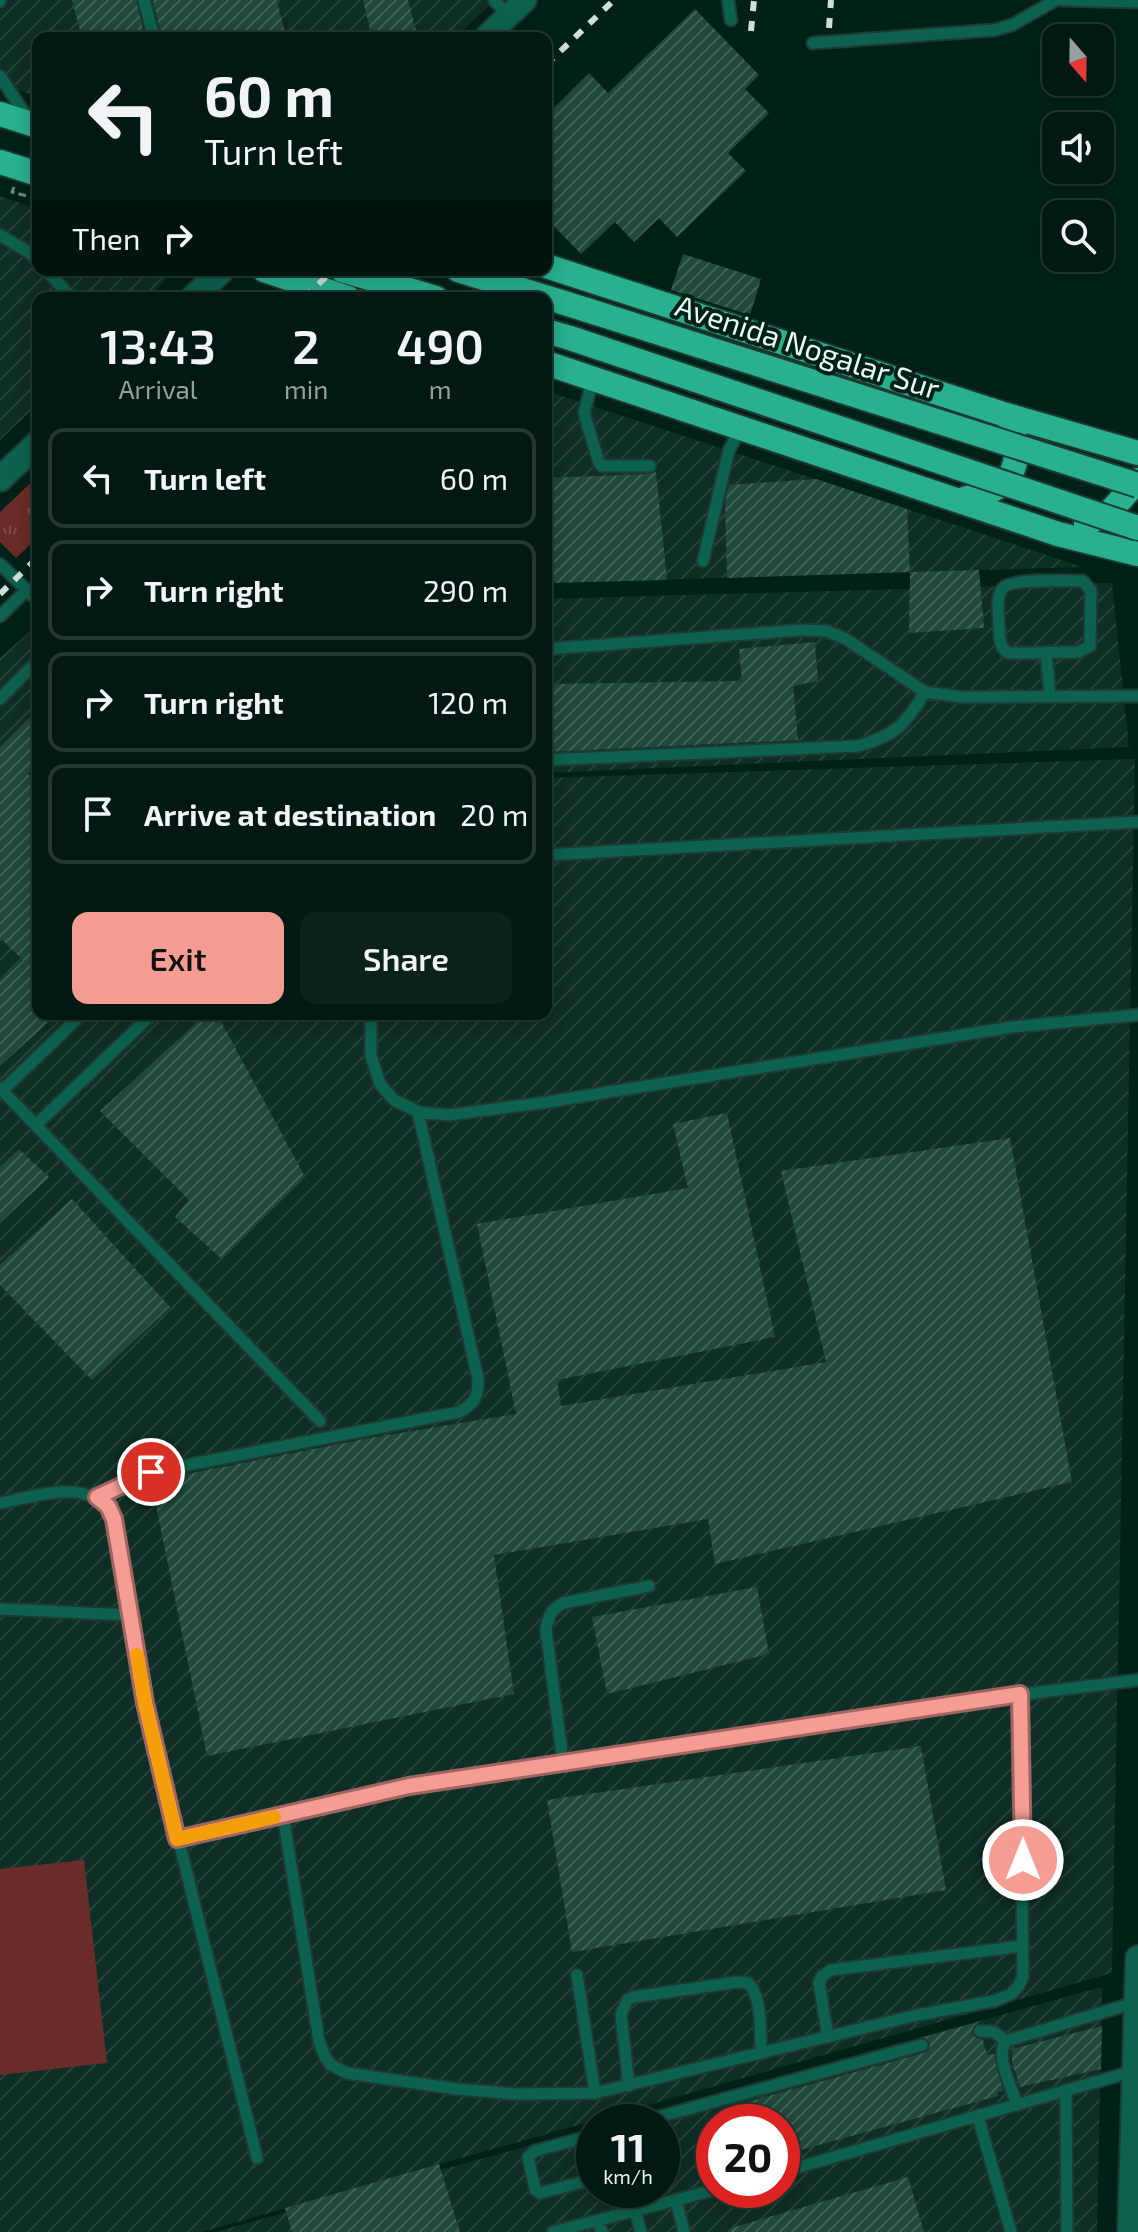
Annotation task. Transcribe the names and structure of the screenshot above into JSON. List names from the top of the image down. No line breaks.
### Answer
{"streets":{"highway":["Avenida Nogalar Sur"]},"north":"bottom","page":{"turn":["60 m","Turn left"],"then":"Then","eta":["13:43","Arrival","2","min","490","m"],"list":[{"name":"Turn left","value":"60 m"},{"name":"Turn right","value":"290 m"},{"name":"Turn right","value":"120 m"},{"name":"Arrive at destination","value":"20 m"}],"buttons":["Exit","Share"],"speed":"11 km/h","limit":"20"}}
